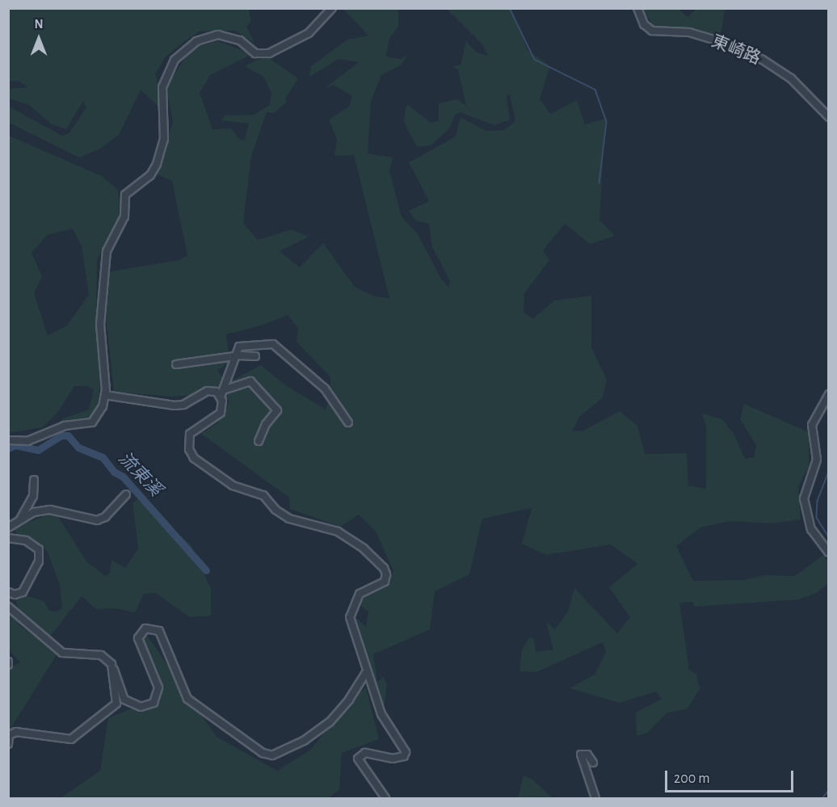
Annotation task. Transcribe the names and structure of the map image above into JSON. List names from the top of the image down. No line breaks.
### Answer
{"streets":{"street":["東崎路"]},"water":["流東溪"],"scale_bar":"200 m","north":"top"}
